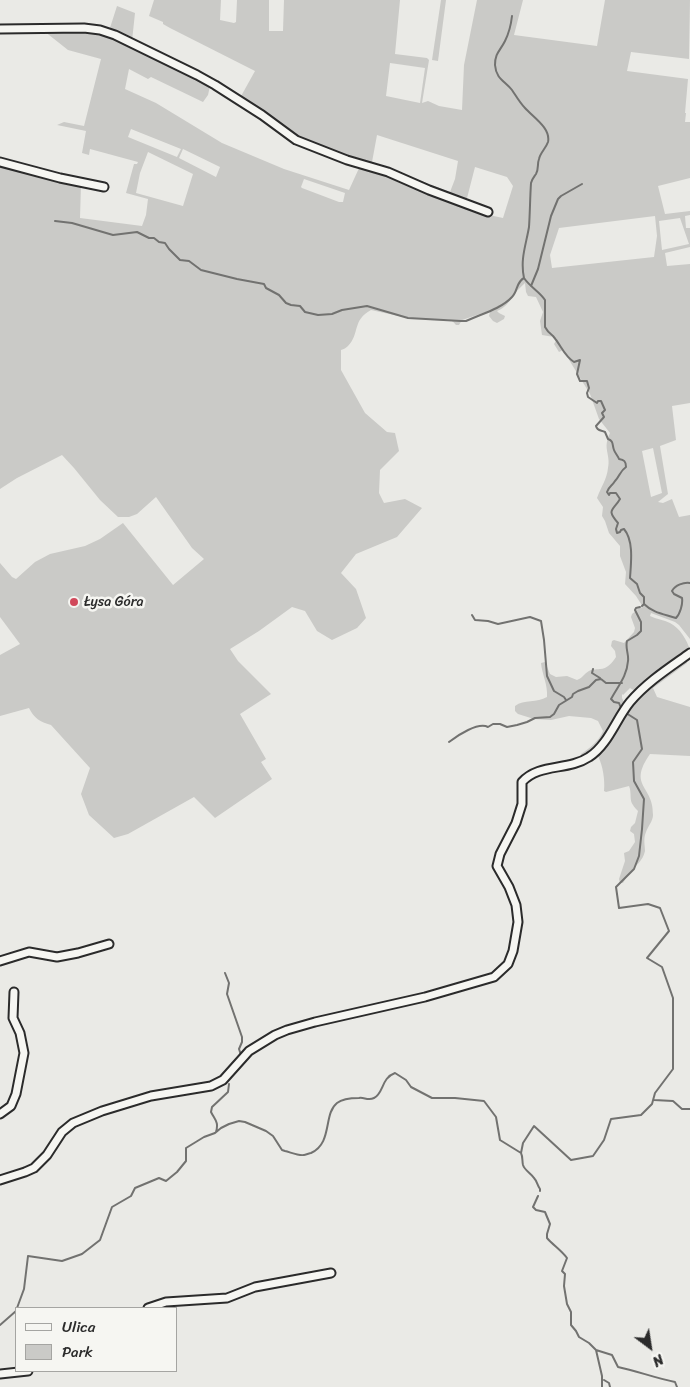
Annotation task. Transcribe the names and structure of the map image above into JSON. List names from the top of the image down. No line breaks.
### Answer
{"places":["Łysa Góra"],"legend":["Ulica","Park"],"north":"bottom right"}
